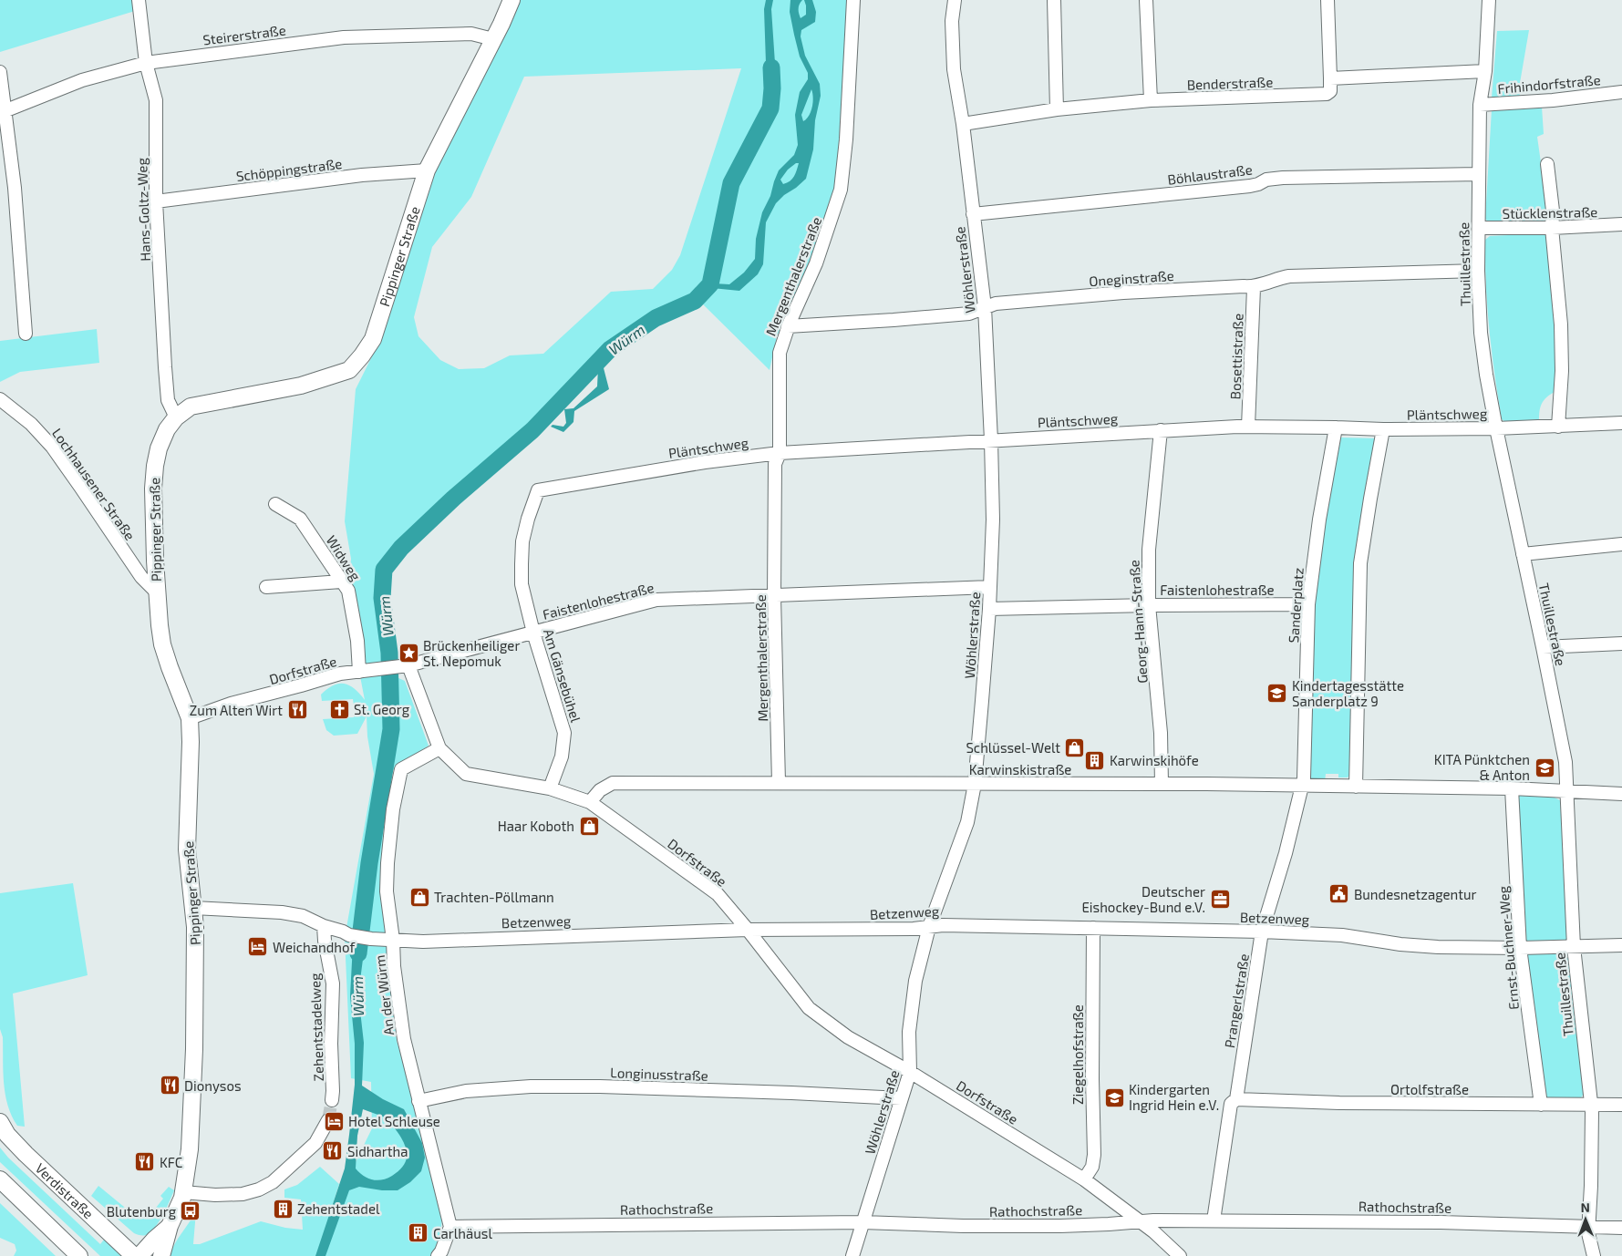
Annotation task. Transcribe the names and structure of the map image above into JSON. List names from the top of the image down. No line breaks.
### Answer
{"streets":{"main road":["Pippinger Straße","Verdistraße"],"street":["Steirerstraße","Benderstraße","Frihindorfstraße","Schöppingstraße","Böhlaustraße","Hans-Goltz-Weg","Stücklenstraße","Thuillestraße","Wöhlerstraße","Mergenthalerstraße","Oneginstraße","Bosettistraße","Pläntschweg","Lochhausener Straße","Widweg","Faistenlohestraße","Sanderplatz","Georg-Hann-Straße","Dorfstraße","Am Gänsebühel","Karwinskistraße","Betzenweg","Ernst-Buchner-Weg","An der Würm","Prangerlstraße","Zehentstadelweg","Ziegelhofstraße","Longinusstraße","Ortolfstraße","Rathochstraße"]},"crossings":[["Steirerstraße","Hans-Goltz-Weg"],["Steirerstraße","Pippinger Straße"],["Benderstraße","Wöhlerstraße"],["Frihindorfstraße","Thuillestraße"],["Schöppingstraße","Hans-Goltz-Weg"],["Schöppingstraße","Pippinger Straße"],["Böhlaustraße","Thuillestraße"],["Böhlaustraße","Wöhlerstraße"],["Hans-Goltz-Weg","Pippinger Straße"],["Stücklenstraße","Thuillestraße"],["Pippinger Straße","Lochhausener Straße"],["Pippinger Straße","Dorfstraße"],["Pippinger Straße","Betzenweg"],["Thuillestraße","Oneginstraße"],["Thuillestraße","Pläntschweg"],["Thuillestraße","Karwinskistraße"],["Thuillestraße","Betzenweg"],["Thuillestraße","Ortolfstraße"],["Thuillestraße","Rathochstraße"],["Wöhlerstraße","Oneginstraße"],["Wöhlerstraße","Pläntschweg"],["Wöhlerstraße","Faistenlohestraße"],["Wöhlerstraße","Dorfstraße"],["Wöhlerstraße","Karwinskistraße"],["Wöhlerstraße","Betzenweg"],["Wöhlerstraße","Longinusstraße"],["Wöhlerstraße","Rathochstraße"],["Mergenthalerstraße","Oneginstraße"],["Mergenthalerstraße","Pläntschweg"],["Mergenthalerstraße","Faistenlohestraße"],["Mergenthalerstraße","Karwinskistraße"],["Oneginstraße","Bosettistraße"],["Bosettistraße","Pläntschweg"],["Pläntschweg","Sanderplatz"],["Pläntschweg","Georg-Hann-Straße"],["Pläntschweg","Am Gänsebühel"],["Widweg","Dorfstraße"],["Faistenlohestraße","Sanderplatz"],["Faistenlohestraße","Georg-Hann-Straße"],["Faistenlohestraße","Dorfstraße"],["Faistenlohestraße","Am Gänsebühel"],["Sanderplatz","Karwinskistraße"],["Sanderplatz","Prangerlstraße"],["Georg-Hann-Straße","Karwinskistraße"],["Dorfstraße","Am Gänsebühel"],["Dorfstraße","Karwinskistraße"],["Dorfstraße","Betzenweg"],["Dorfstraße","An der Würm"],["Dorfstraße","Ziegelhofstraße"],["Dorfstraße","Rathochstraße"],["Karwinskistraße","Ernst-Buchner-Weg"],["Karwinskistraße","Prangerlstraße"],["Betzenweg","Ernst-Buchner-Weg"],["Betzenweg","An der Würm"],["Betzenweg","Prangerlstraße"],["Betzenweg","Zehentstadelweg"],["Betzenweg","Ziegelhofstraße"],["Ernst-Buchner-Weg","Ortolfstraße"],["An der Würm","Longinusstraße"],["An der Würm","Rathochstraße"],["Prangerlstraße","Ortolfstraße"],["Prangerlstraße","Rathochstraße"]],"water":["Würm"],"places":{"place":["Brückenheiliger St. Nepomuk"],"school or university":["Kindertagesstätte Sanderplatz 9","KITA Pünktchen & Anton","Kindergarten Ingrid Hein e.V."],"church":["St. Georg"],"restaurant":["Zum Alten Wirt","Dionysos","Sidhartha","KFC"],"shop":["Schlüssel-Welt","Haar Koboth","Trachten-Pöllmann"],"building":["Karwinskihöfe","Zehentstadel","Carlhäusl"],"public building":["Bundesnetzagentur"],"office":["Deutscher Eishockey-Bund e.V."],"hotel":["Weichandhof","Hotel Schleuse"],"bus stop":["Blutenburg"]},"north":"top"}
